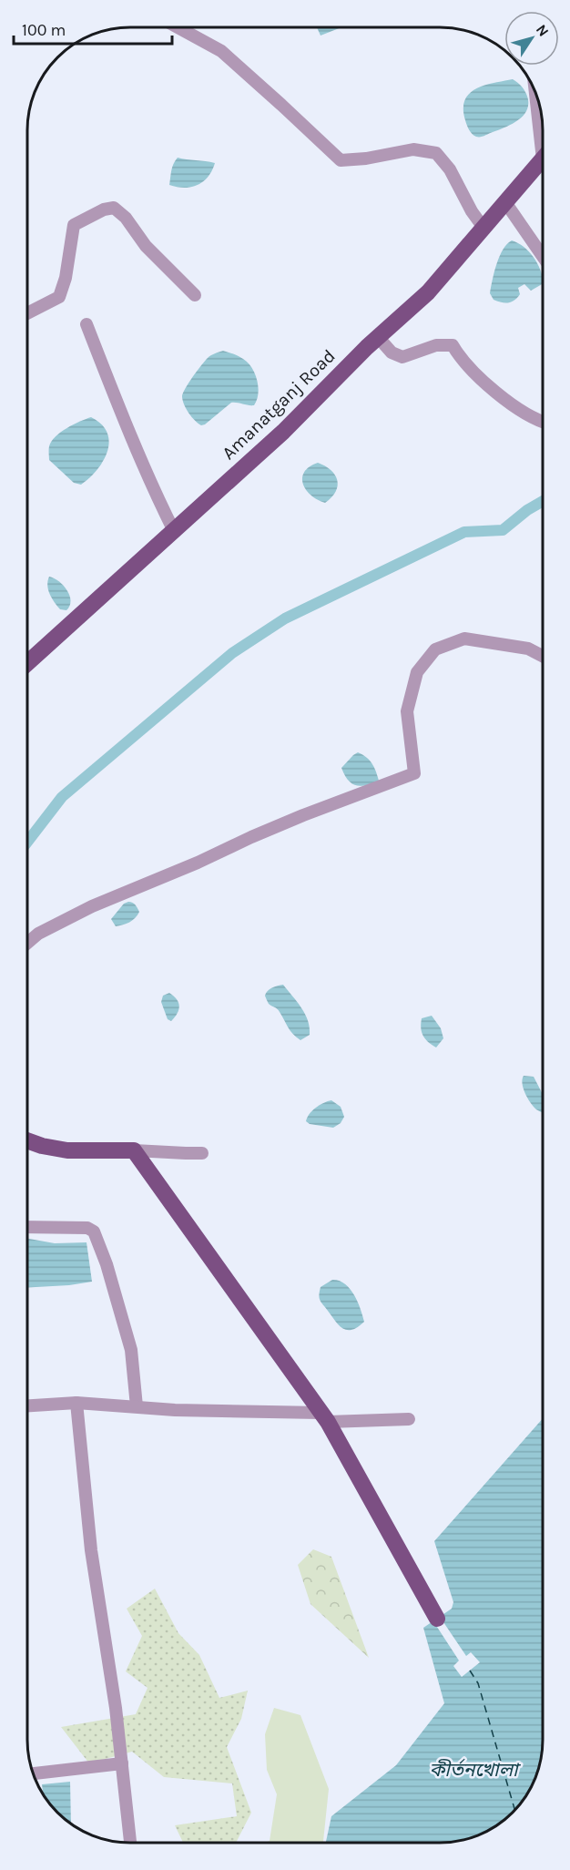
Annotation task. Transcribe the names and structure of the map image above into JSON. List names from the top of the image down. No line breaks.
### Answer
{"streets":{"main road":["Amanatganj Road"]},"water":["কীর্তনখোলা"],"scale_bar":"100 m","north":"top right"}
